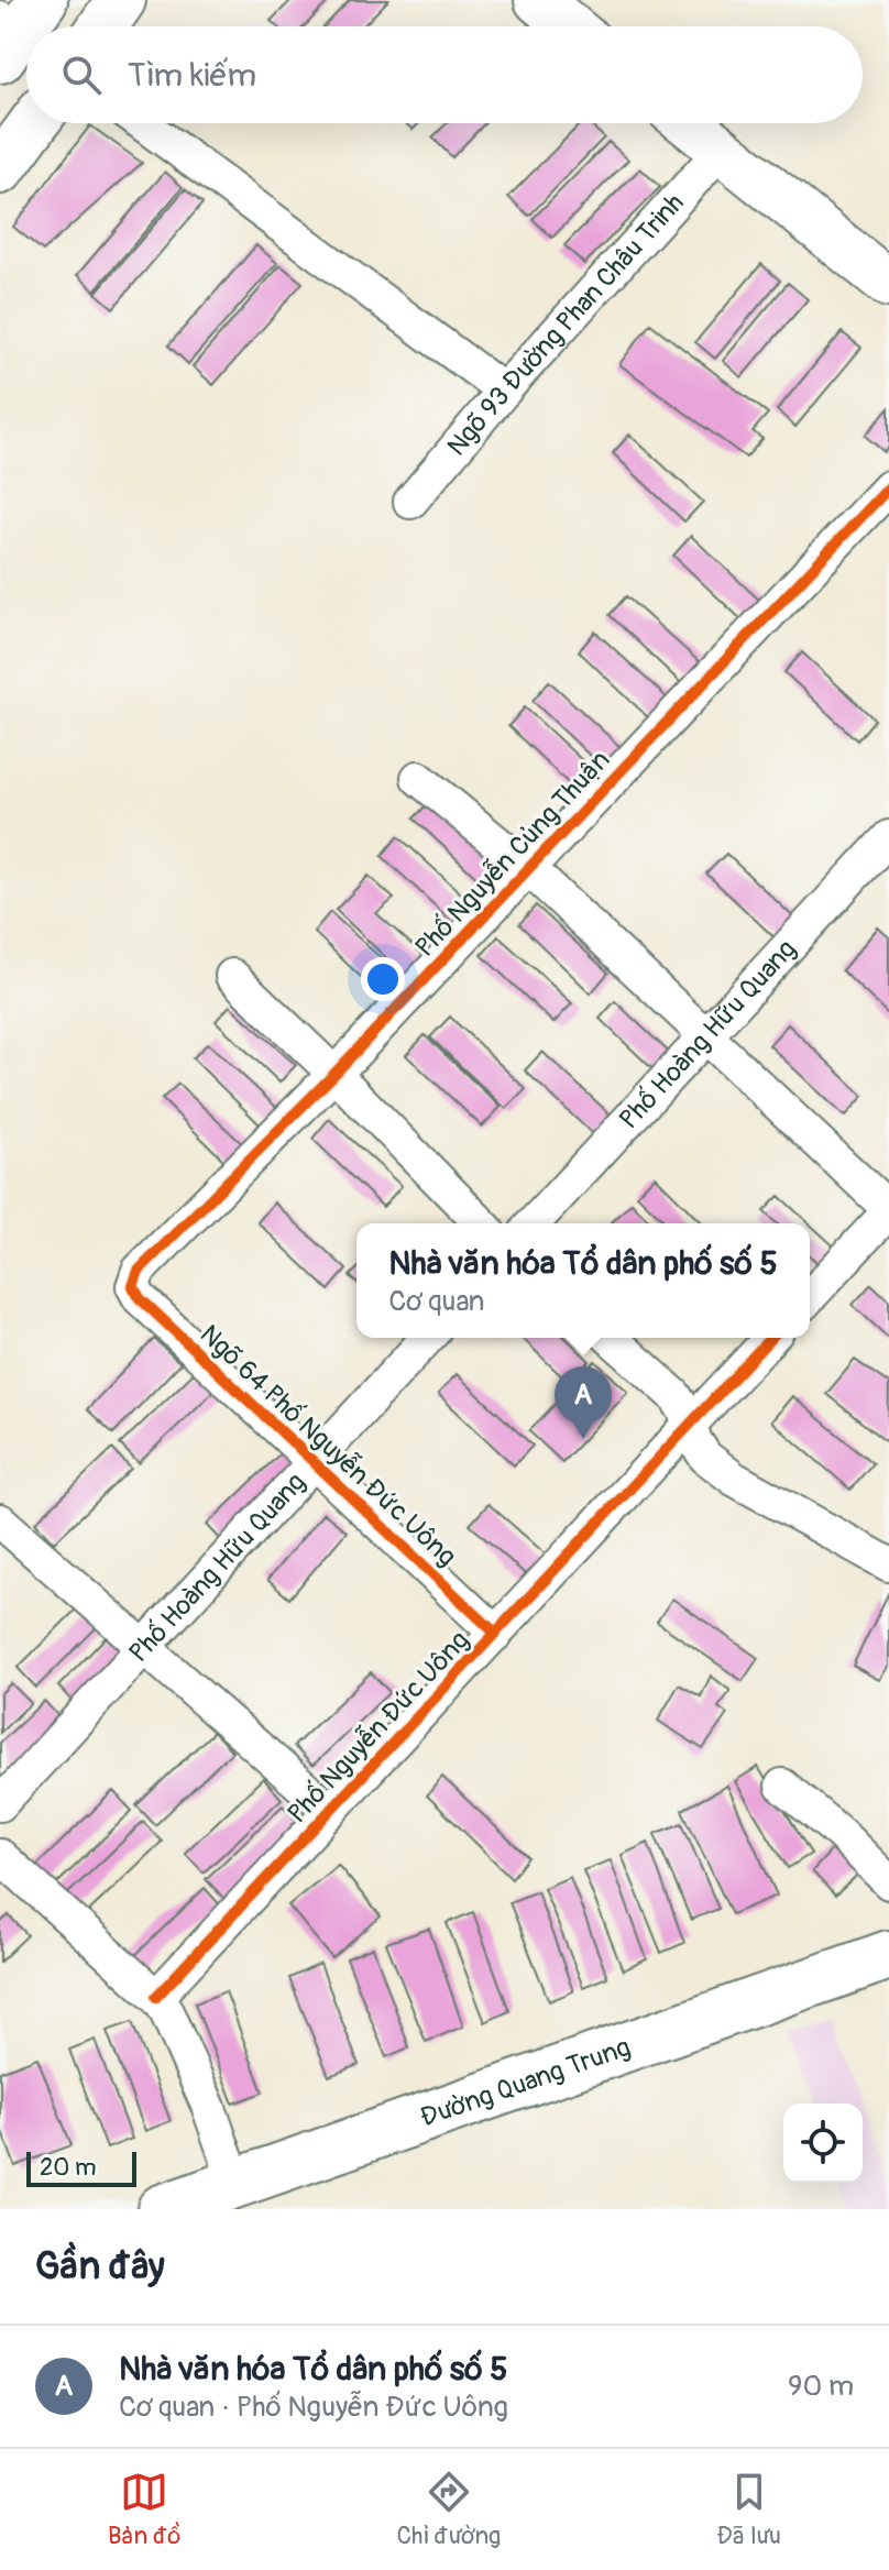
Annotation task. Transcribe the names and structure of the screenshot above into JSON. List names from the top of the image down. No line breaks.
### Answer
{"streets":{"main road":["Đường Quang Trung"],"street":["Ngõ 93 Đường Phan Châu Trinh","Phố Nguyễn Củng Thuận","Phố Hoàng Hữu Quang","Ngõ 64 Phố Nguyễn Đức Uông","Phố Nguyễn Đức Uông"]},"crossings":[["Phố Nguyễn Củng Thuận","Ngõ 64 Phố Nguyễn Đức Uông"],["Phố Hoàng Hữu Quang","Ngõ 64 Phố Nguyễn Đức Uông"],["Ngõ 64 Phố Nguyễn Đức Uông","Phố Nguyễn Đức Uông"]],"scale_bar":"20 m","page":{"search":"Tìm kiếm","popup":["Nhà văn hóa Tổ dân phố số 5","Cơ quan"],"pins":"A","scale":"20 m","heading":"Gần đây","list":[{"mark":"A","name":"Nhà văn hóa Tổ dân phố số 5","note":"Cơ quan · Phố Nguyễn Đức Uông","value":"90 m"}],"nav":["Bản đồ","Chỉ đường","Đã lưu"]}}
